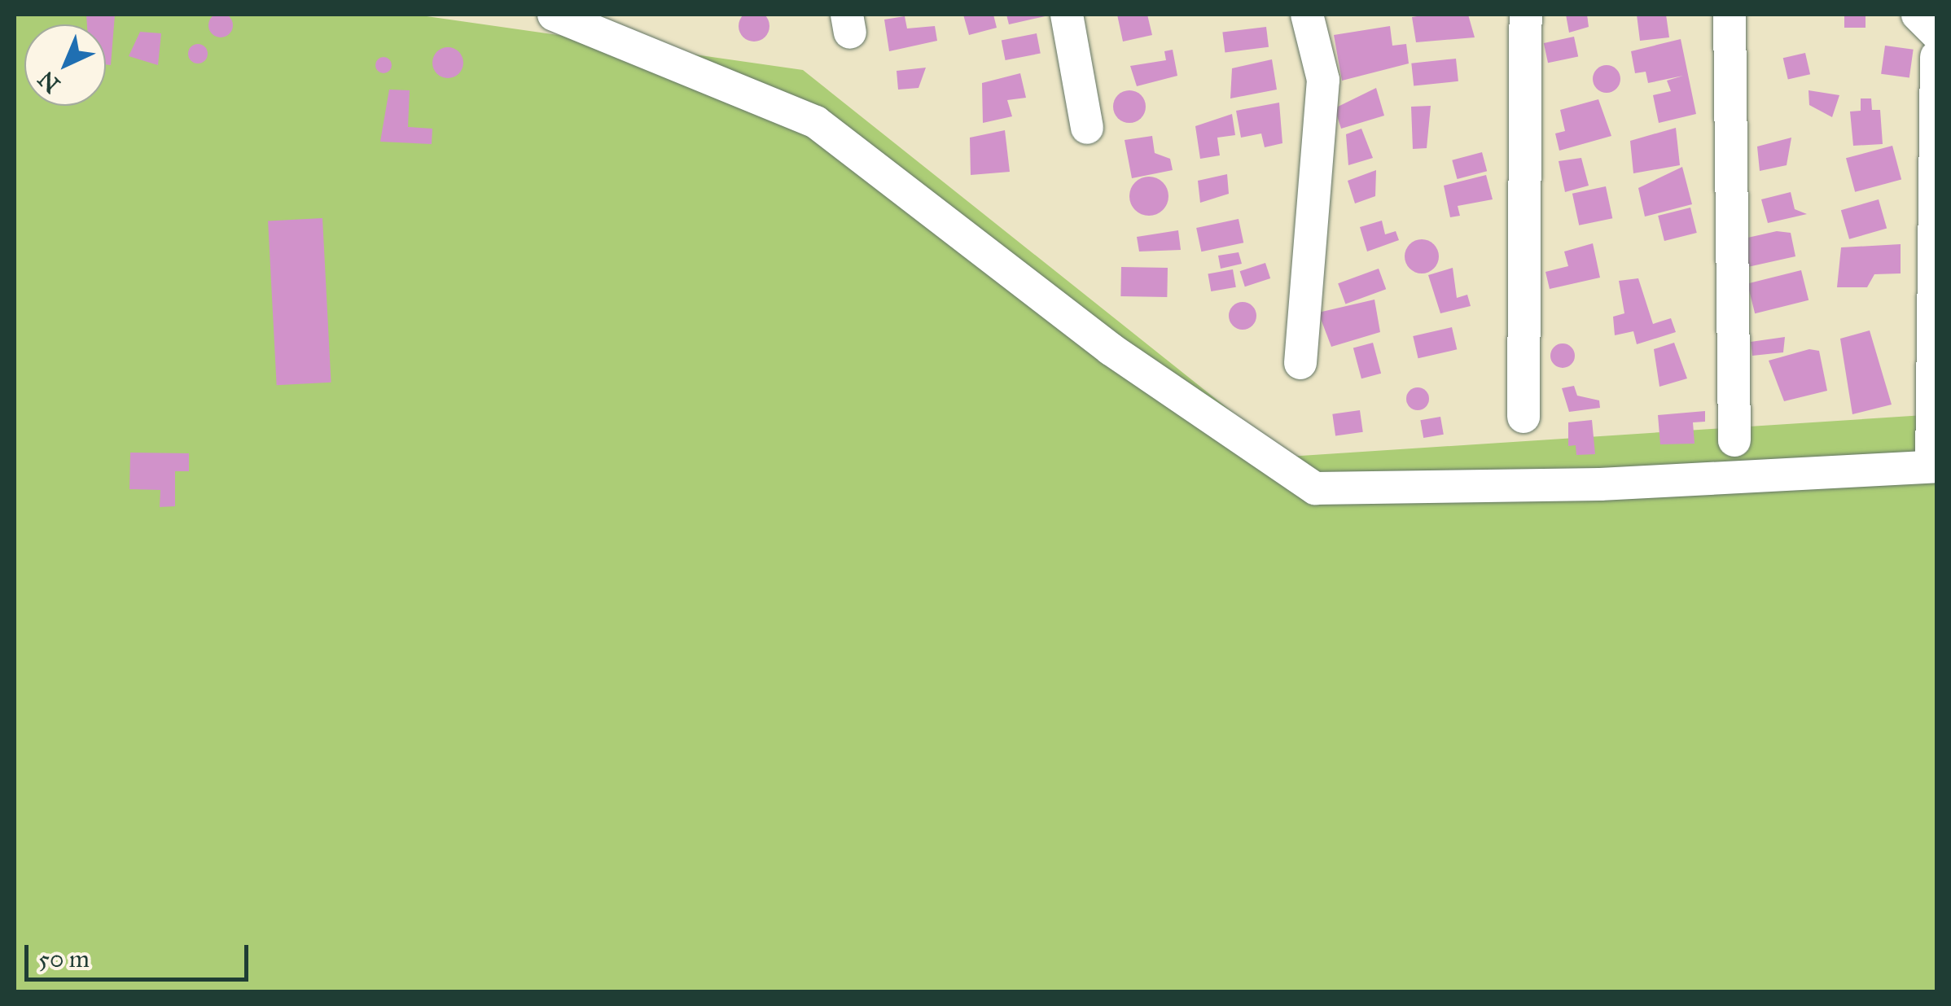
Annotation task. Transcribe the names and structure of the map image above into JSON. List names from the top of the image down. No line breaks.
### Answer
{"scale_bar":"50 m","north":"bottom left"}
